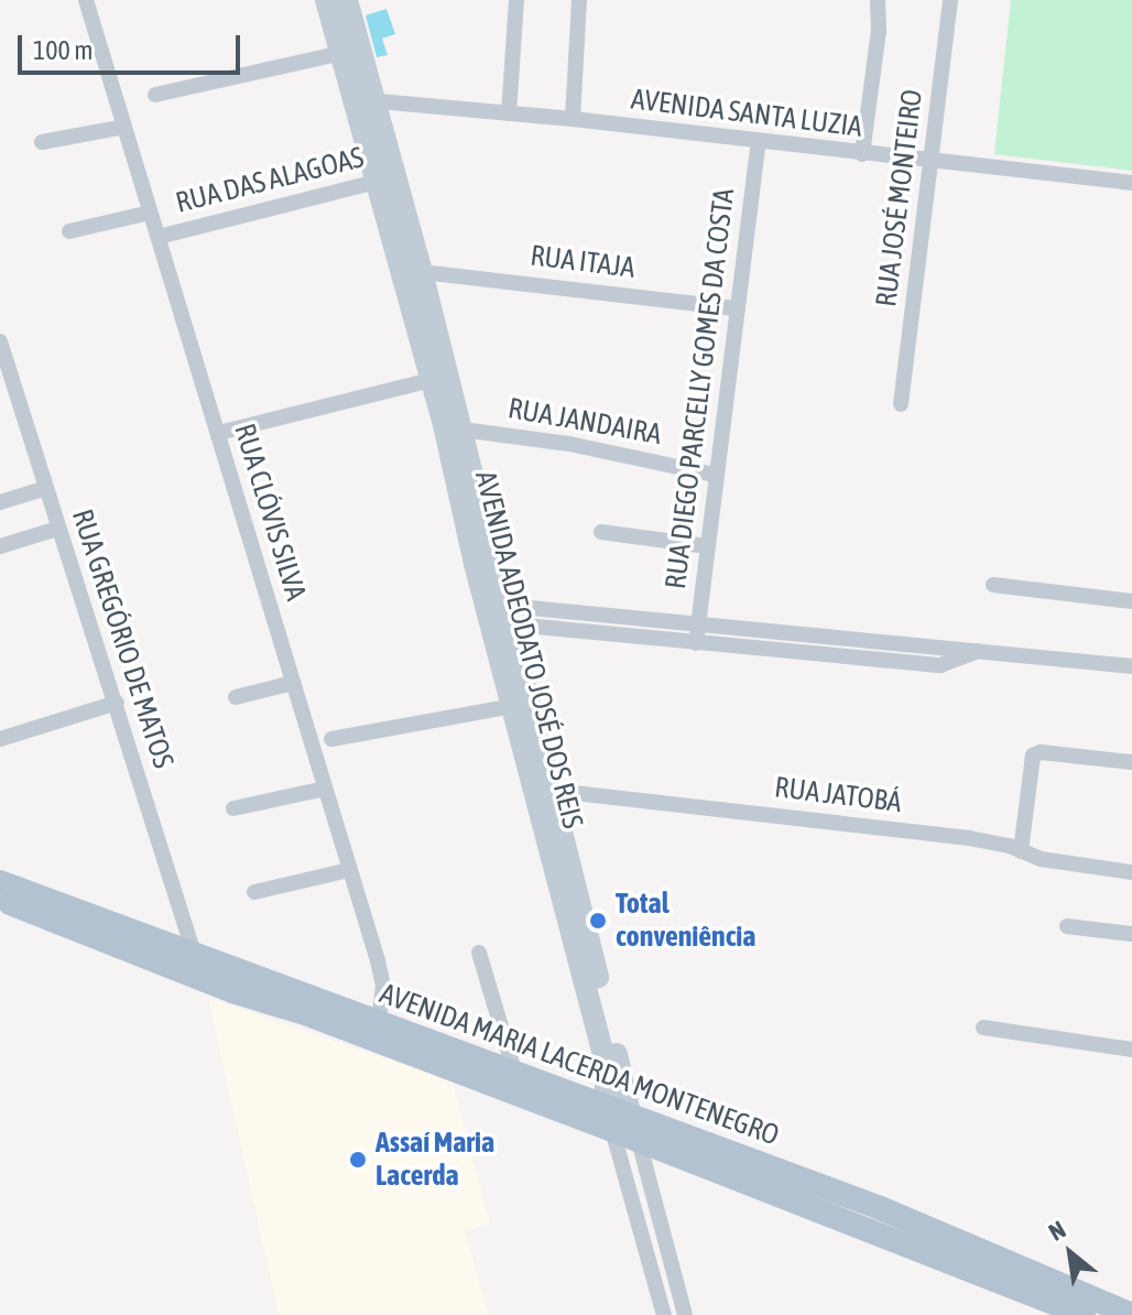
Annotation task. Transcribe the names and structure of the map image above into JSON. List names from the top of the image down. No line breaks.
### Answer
{"streets":{"main road":["AVENIDA ADEODATO JOSÉ DOS REIS","AVENIDA MARIA LACERDA MONTENEGRO"],"street":["AVENIDA SANTA LUZIA","RUA DAS ALAGOAS","RUA JOSÉ MONTEIRO","RUA ITAJA","RUA DIEGO PARCELLY GOMES DA COSTA","RUA JANDAIRA","RUA CLÓVIS SILVA","RUA GREGÓRIO DE MATOS","RUA JATOBÁ"]},"crossings":[["AVENIDA SANTA LUZIA","RUA JOSÉ MONTEIRO"],["AVENIDA SANTA LUZIA","RUA DIEGO PARCELLY GOMES DA COSTA"],["AVENIDA SANTA LUZIA","AVENIDA ADEODATO JOSÉ DOS REIS"],["RUA DAS ALAGOAS","RUA CLÓVIS SILVA"],["RUA DAS ALAGOAS","AVENIDA ADEODATO JOSÉ DOS REIS"],["RUA ITAJA","RUA DIEGO PARCELLY GOMES DA COSTA"],["RUA ITAJA","AVENIDA ADEODATO JOSÉ DOS REIS"],["RUA DIEGO PARCELLY GOMES DA COSTA","RUA JANDAIRA"],["RUA JANDAIRA","AVENIDA ADEODATO JOSÉ DOS REIS"],["RUA CLÓVIS SILVA","AVENIDA MARIA LACERDA MONTENEGRO"],["RUA GREGÓRIO DE MATOS","AVENIDA MARIA LACERDA MONTENEGRO"],["AVENIDA ADEODATO JOSÉ DOS REIS","RUA JATOBÁ"],["AVENIDA ADEODATO JOSÉ DOS REIS","AVENIDA MARIA LACERDA MONTENEGRO"]],"places":["Total conveniência","Assaí Maria Lacerda"],"scale_bar":"100 m","north":"top left"}
